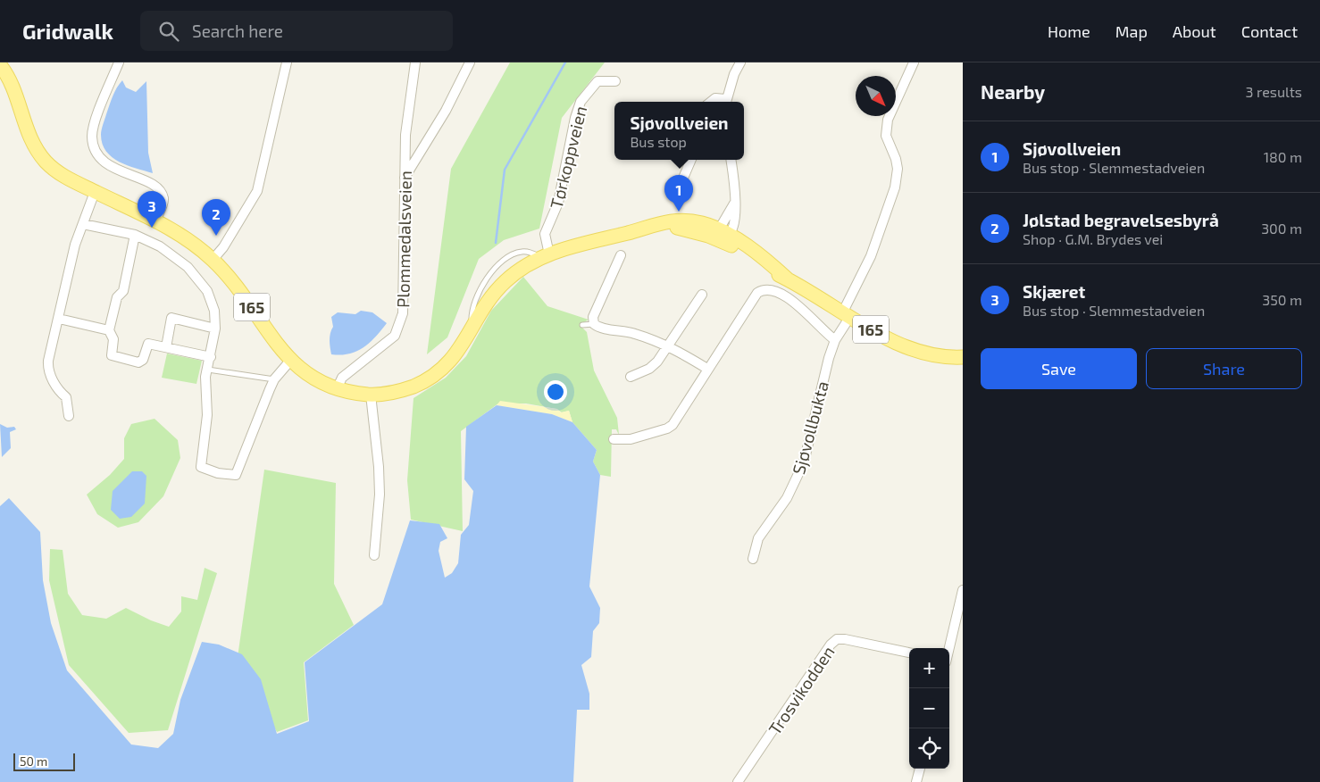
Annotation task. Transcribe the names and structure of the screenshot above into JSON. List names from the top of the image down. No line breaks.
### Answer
{"streets":{"main road":["165"],"street":["Tørkoppveien","Plommedalsveien","Sjøvollbukta","Trosvikodden"]},"crossings":[["Tørkoppveien","165"],["Plommedalsveien","165"],["165","Sjøvollbukta"]],"scale_bar":"50 m","north":"bottom right","page":{"header":"Gridwalk","search":"Search here","nav":["Home","Map","About","Contact"],"heading":["Nearby","3 results"],"popup":["Sjøvollveien","Bus stop"],"list":[{"mark":"1","name":"Sjøvollveien","note":"Bus stop · Slemmestadveien","value":"180 m"},{"mark":"2","name":"Jølstad begravelsesbyrå","note":"Shop · G.M. Brydes vei","value":"300 m"},{"mark":"3","name":"Skjæret","note":"Bus stop · Slemmestadveien","value":"350 m"}],"pins":["1","3","2"],"buttons":["Save","Share"],"map_buttons":["+","−"],"scale":"50 m"}}
